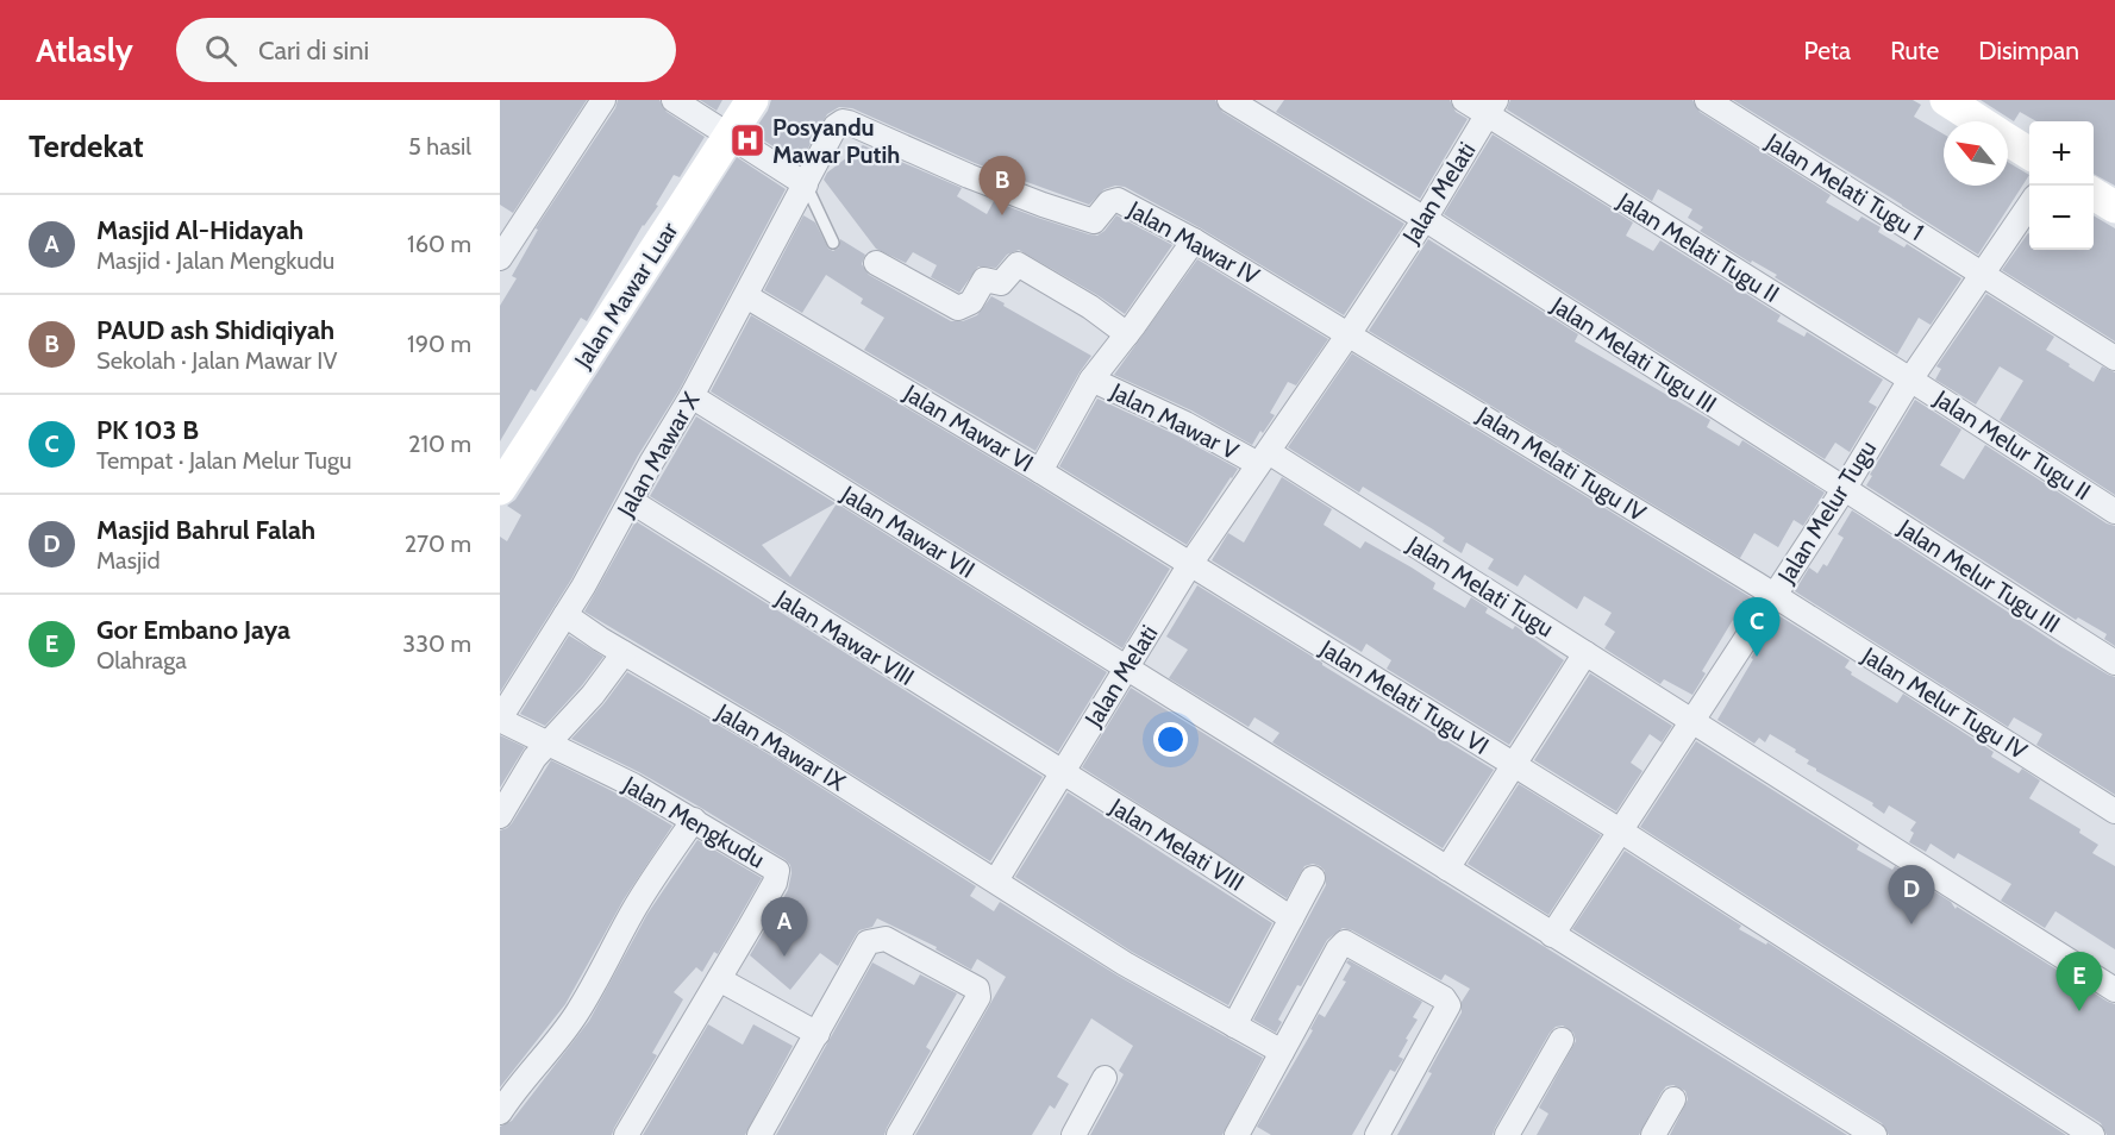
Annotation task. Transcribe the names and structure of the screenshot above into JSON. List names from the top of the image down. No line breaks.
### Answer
{"streets":{"street":["Jalan Melati Tugu 1","Jalan Melati","Jalan Mawar IV","Jalan Melati Tugu II","Jalan Mawar Luar","Jalan Melati Tugu III","Jalan Mawar V","Jalan Mawar VI","Jalan Melur Tugu II","Jalan Mawar X","Jalan Melati Tugu IV","Jalan Melur Tugu","Jalan Mawar VII","Jalan Melur Tugu III","Jalan Melati Tugu","Jalan Mawar VIII","Jalan Melati Tugu VI","Jalan Melur Tugu IV","Jalan Mawar IX","Jalan Mengkudu","Jalan Melati VIII"]},"crossings":[["Jalan Melati Tugu 1","Jalan Melur Tugu"],["Jalan Melati","Jalan Mawar IV"],["Jalan Melati","Jalan Melati Tugu II"],["Jalan Melati","Jalan Melati Tugu III"],["Jalan Melati","Jalan Mawar V"],["Jalan Melati","Jalan Mawar VI"],["Jalan Melati","Jalan Melati Tugu IV"],["Jalan Melati","Jalan Mawar VII"],["Jalan Melati","Jalan Melati Tugu"],["Jalan Melati","Jalan Mawar VIII"],["Jalan Melati","Jalan Melati Tugu VI"],["Jalan Melati","Jalan Mawar IX"],["Jalan Melati","Jalan Melati VIII"],["Jalan Mawar IV","Jalan Mawar V"],["Jalan Mawar IV","Jalan Mawar X"],["Jalan Mawar IV","Jalan Melati Tugu IV"],["Jalan Melati Tugu II","Jalan Melur Tugu II"],["Jalan Melati Tugu II","Jalan Melur Tugu"],["Jalan Melati Tugu III","Jalan Melur Tugu"],["Jalan Melati Tugu III","Jalan Melur Tugu III"],["Jalan Mawar V","Jalan Mawar VI"],["Jalan Mawar V","Jalan Melati Tugu"],["Jalan Mawar VI","Jalan Mawar X"],["Jalan Mawar VI","Jalan Melati Tugu VI"],["Jalan Melur Tugu II","Jalan Melur Tugu"],["Jalan Mawar X","Jalan Mawar VII"],["Jalan Mawar X","Jalan Mawar VIII"],["Jalan Mawar X","Jalan Mawar IX"],["Jalan Mawar X","Jalan Mengkudu"],["Jalan Melati Tugu IV","Jalan Melur Tugu"],["Jalan Melati Tugu IV","Jalan Melur Tugu IV"],["Jalan Melur Tugu","Jalan Mawar VII"],["Jalan Melur Tugu","Jalan Melur Tugu III"],["Jalan Melur Tugu","Jalan Melati Tugu"],["Jalan Melur Tugu","Jalan Melati Tugu VI"],["Jalan Melur Tugu","Jalan Melur Tugu IV"],["Jalan Mawar VIII","Jalan Melati VIII"]],"places":{"hospital":["Posyandu Mawar Putih"]},"north":"top left","page":{"header":"Atlasly","search":"Cari di sini","nav":["Peta","Rute","Disimpan"],"heading":["Terdekat","5 hasil"],"map_buttons":["+","−"],"pins":["B","C","D","A","E"],"list":[{"mark":"A","name":"Masjid Al-Hidayah","note":"Masjid · Jalan Mengkudu","value":"160 m"},{"mark":"B","name":"PAUD ash Shidiqiyah","note":"Sekolah · Jalan Mawar IV","value":"190 m"},{"mark":"C","name":"PK 103 B","note":"Tempat · Jalan Melur Tugu","value":"210 m"},{"mark":"D","name":"Masjid Bahrul Falah","note":"Masjid","value":"270 m"},{"mark":"E","name":"Gor Embano Jaya","note":"Olahraga","value":"330 m"}]}}
